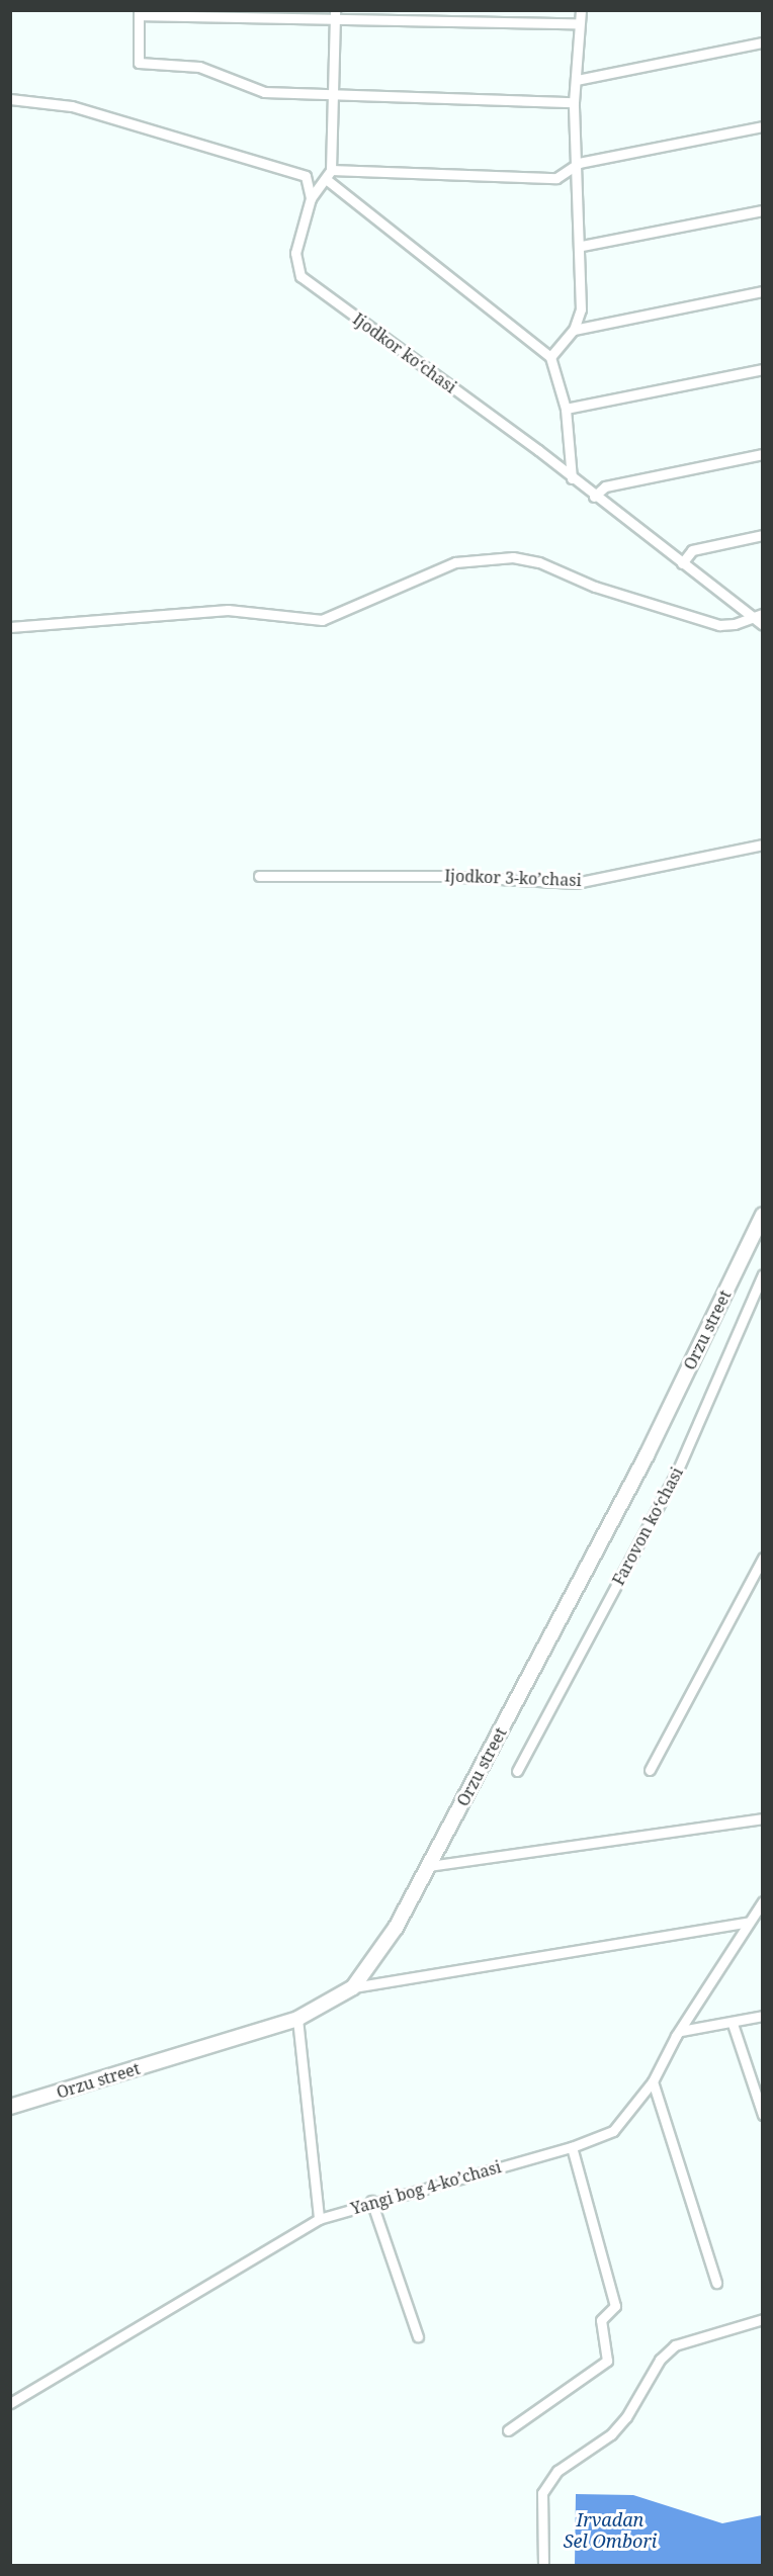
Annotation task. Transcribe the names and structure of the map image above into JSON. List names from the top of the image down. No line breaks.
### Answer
{"streets":{"main road":["Orzu street"],"street":["Ijodkor koʻchasi","Ijodkor 3-koʼchasi","Farovon koʻchasi","Yangi bog 4-koʼchasi"]},"water":["Irvadan Sel Ombori"]}
